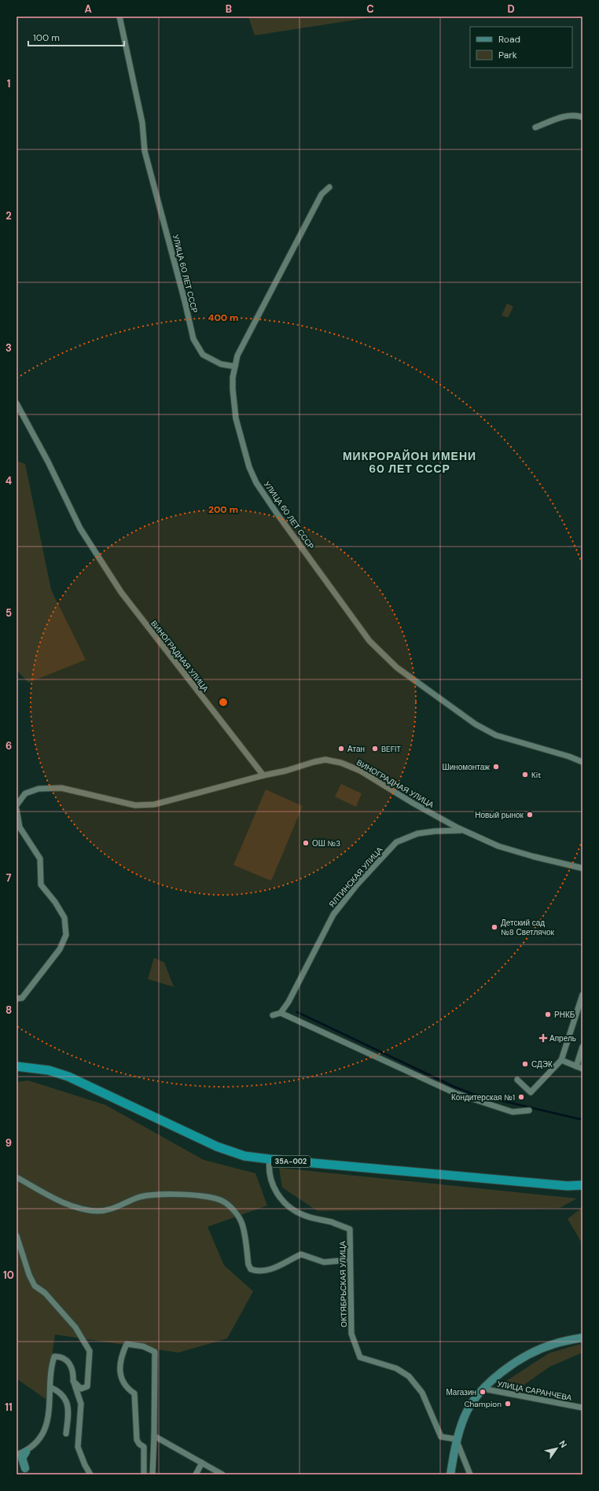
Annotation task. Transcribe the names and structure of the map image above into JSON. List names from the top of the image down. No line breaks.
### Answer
{"streets":{"highway":["35А-002"],"street":["УЛИЦА 60 ЛЕТ СССР","ВИНОГРАДНАЯ УЛИЦА","ЯЛТИНСКАЯ УЛИЦА","ОКТЯБРЬСКАЯ УЛИЦА","УЛИЦА САРАНЧЕВА"]},"crossings":[["ВИНОГРАДНАЯ УЛИЦА","ЯЛТИНСКАЯ УЛИЦА"],["35А-002","ОКТЯБРЬСКАЯ УЛИЦА"]],"districts":["МИКРОРАЙОН ИМЕНИ 60 ЛЕТ СССР"],"places":{"other":["Атан","BEFIT","Шиномонтаж","Kit","Новый рынок","ОШ №3","Детский сад №8 Светлячок","РНКБ","СДЭК","Кондитерская №1","Магазин","Champion"],"health":["Апрель"]},"legend":["Road","Park"],"scale_bar":"100 m","north":"top right","grid":{"columns":["A","B","C","D"],"rows":["1","2","3","4","5","6","7","8","9","10","11"]},"rings":["400 m","200 m"]}
